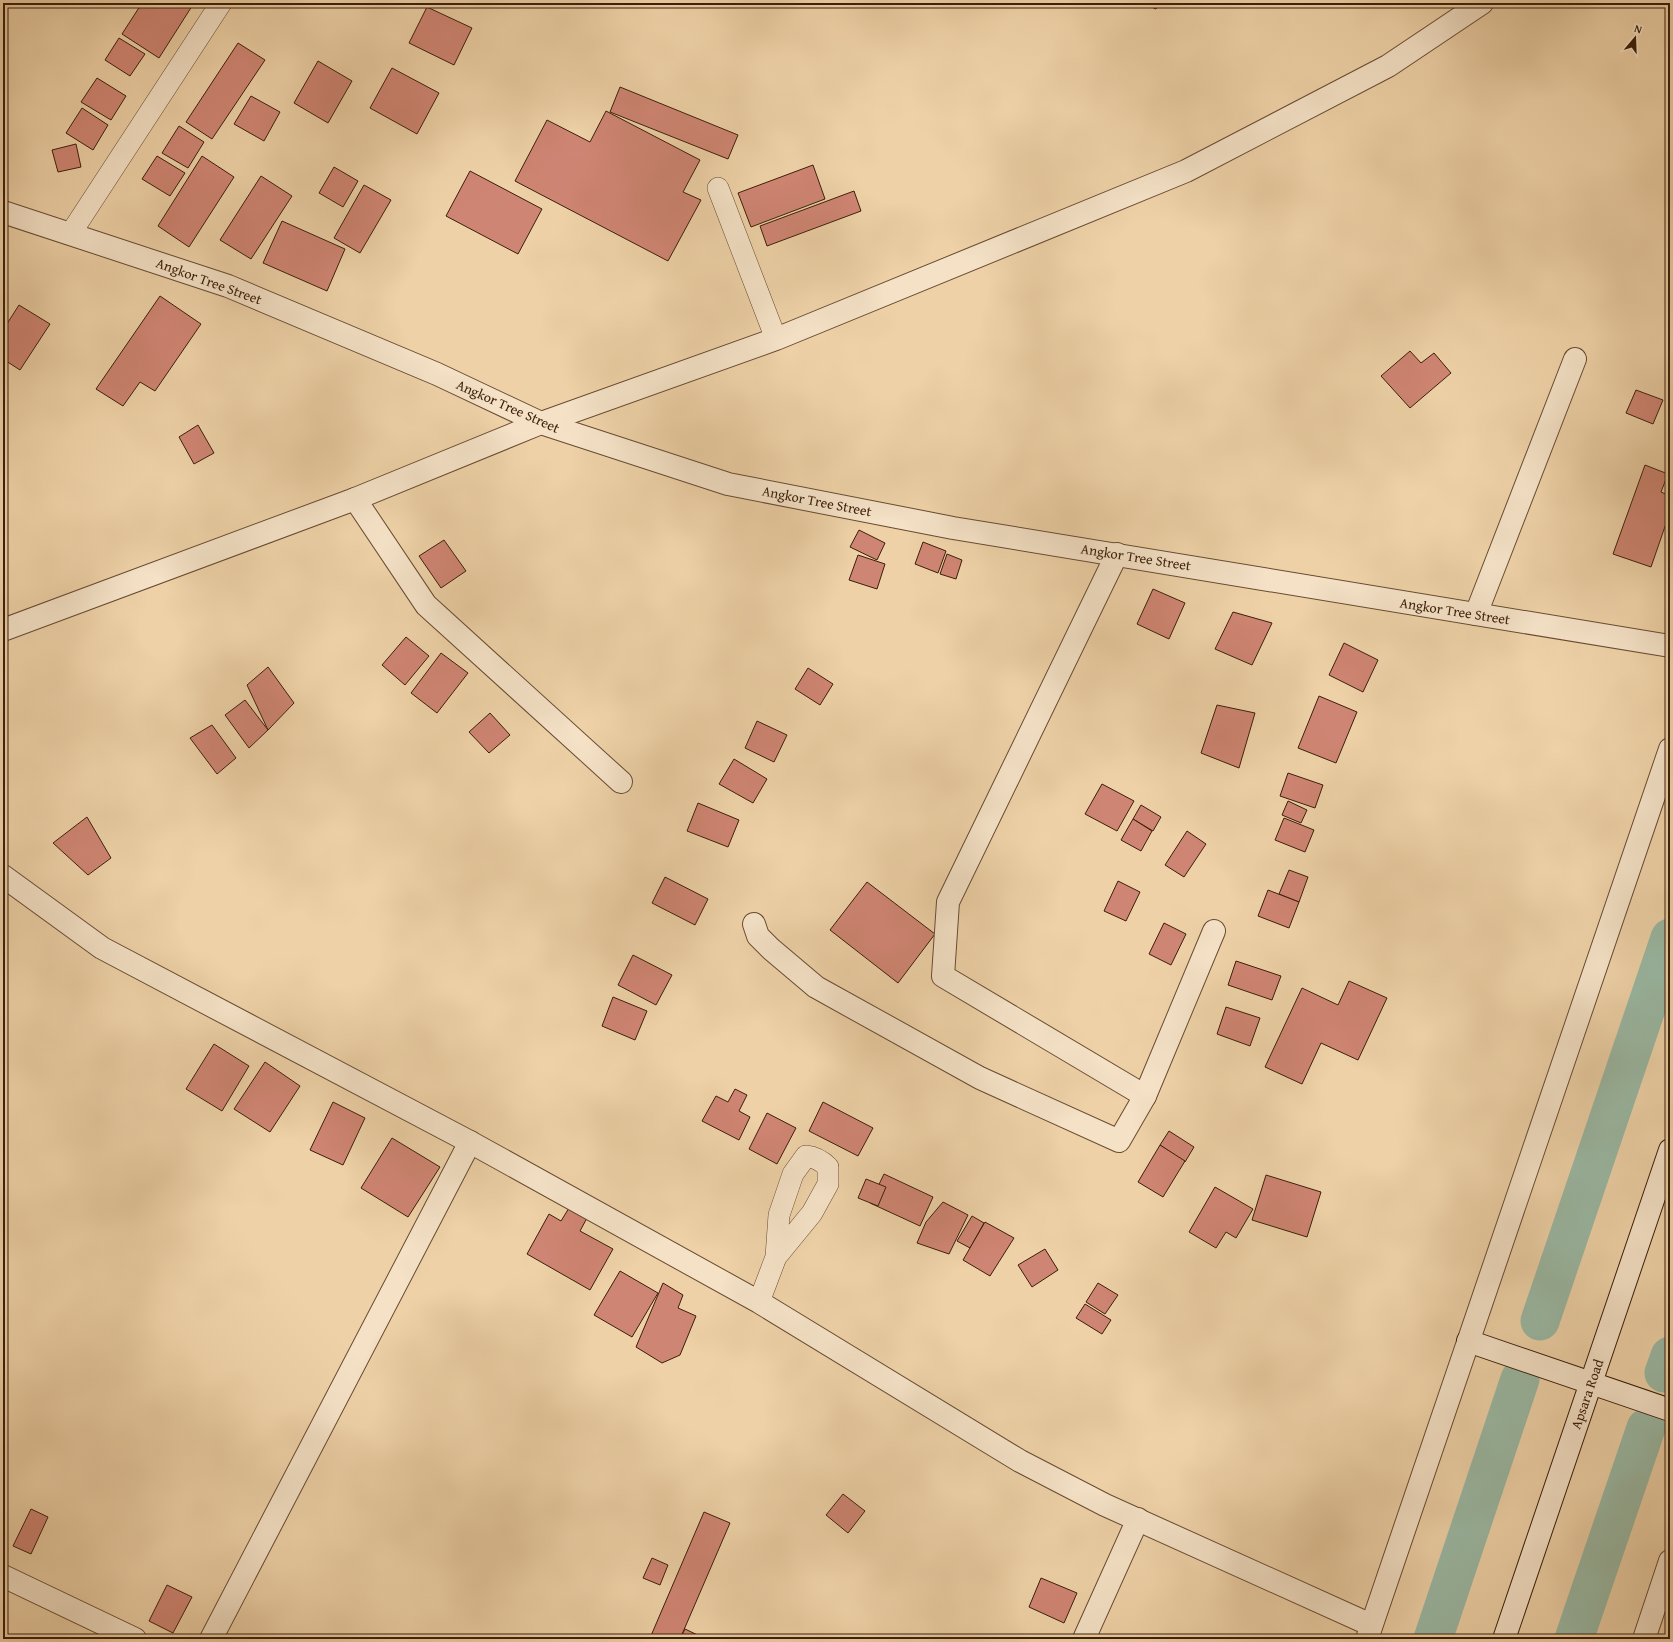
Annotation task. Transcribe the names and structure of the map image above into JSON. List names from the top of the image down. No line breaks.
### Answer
{"streets":{"street":["Angkor Tree Street","Apsara Road"]},"north":"top"}
